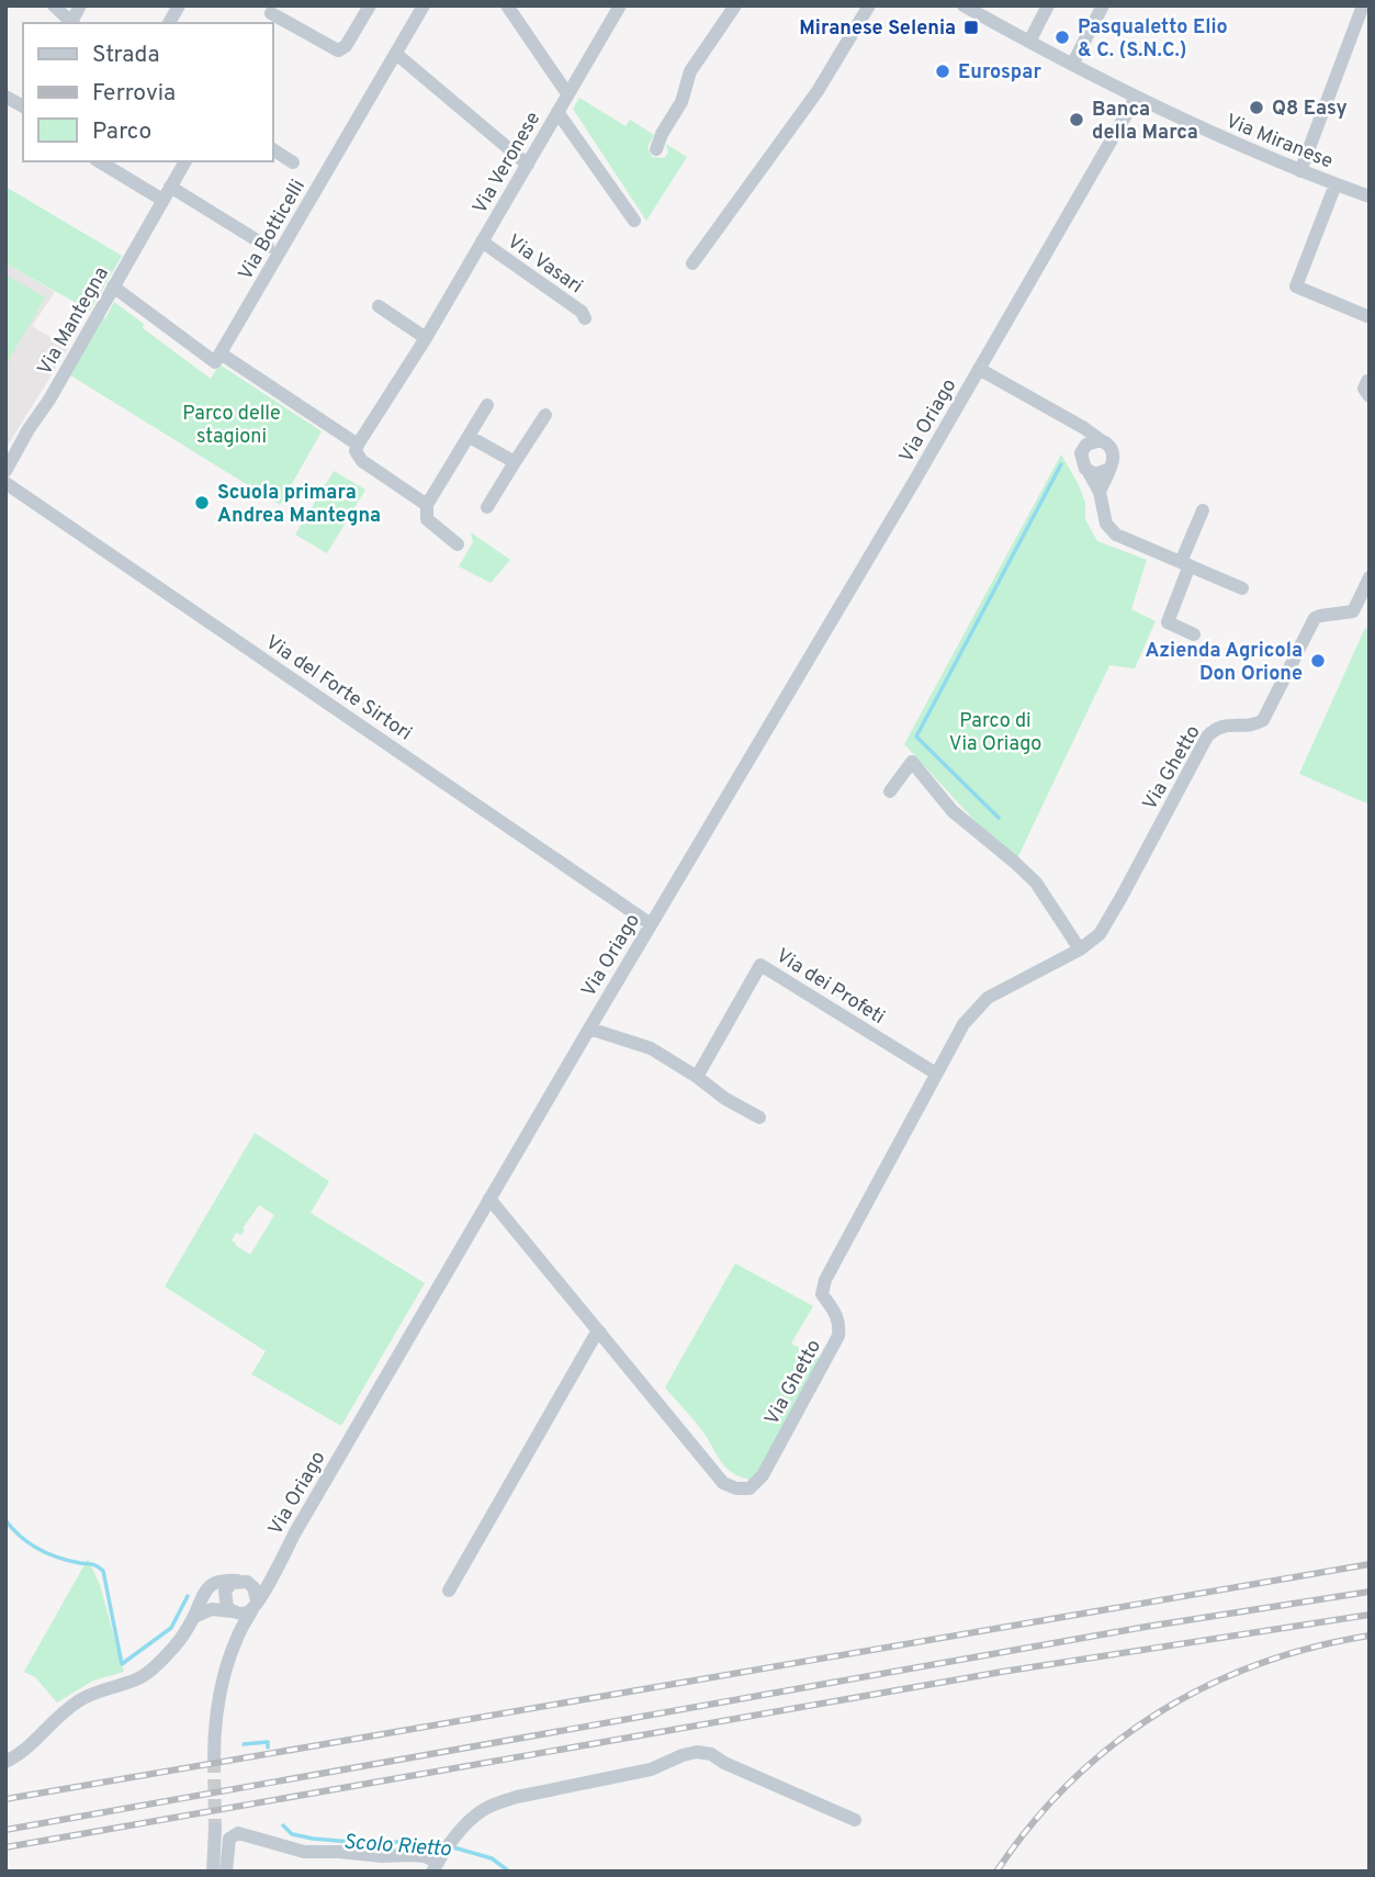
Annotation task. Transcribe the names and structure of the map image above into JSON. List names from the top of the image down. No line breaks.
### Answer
{"streets":{"street":["Via Miranese","Via Veronese","Via Botticelli","Via Vasari","Via Mantegna","Via Oriago","Via del Forte Sirtori","Via Ghetto","Via dei Profeti"]},"crossings":[["Via Miranese","Via Oriago"],["Via Veronese","Via Vasari"],["Via Oriago","Via del Forte Sirtori"],["Via Oriago","Via Ghetto"],["Via Ghetto","Via dei Profeti"]],"water":["Scolo Rietto"],"parks":["Parco delle stagioni","Parco di Via Oriago"],"places":{"transit":["Miranese Selenia"],"other":["Pasqualetto Elio & C. (S.N.C.)","Eurospar","Q8 Easy","Banca della Marca","Scuola primara Andrea Mantegna","Azienda Agricola Don Orione"]},"legend":["Strada","Ferrovia","Parco"]}
